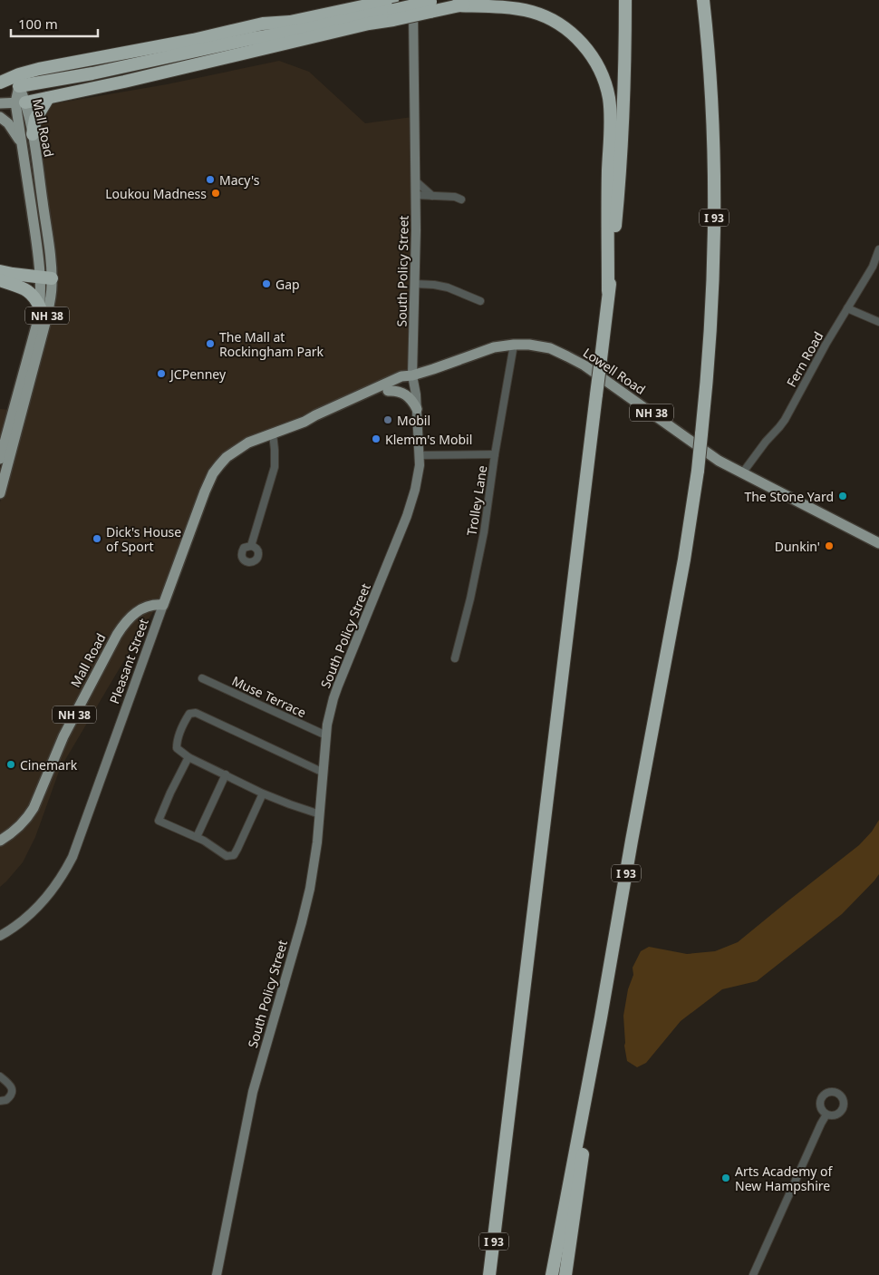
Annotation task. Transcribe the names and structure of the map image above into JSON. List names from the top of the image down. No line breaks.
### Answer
{"streets":{"highway":["I 93"],"main road":["Mall Road","NH 38","Lowell Road","Pleasant Street"],"street":["South Policy Street","Fern Road","Trolley Lane","Muse Terrace"]},"crossings":[["Mall Road","Pleasant Street"],["South Policy Street","Lowell Road"],["South Policy Street","Pleasant Street"],["South Policy Street","Muse Terrace"],["Fern Road","Lowell Road"],["Lowell Road","Trolley Lane"],["Lowell Road","Pleasant Street"]],"places":["Macy's","Loukou Madness","Gap","The Mall at Rockingham Park","JCPenney","Mobil","Klemm's Mobil","The Stone Yard","Dick's House of Sport","Dunkin'","Cinemark","Arts Academy of New Hampshire"],"scale_bar":"100 m"}
